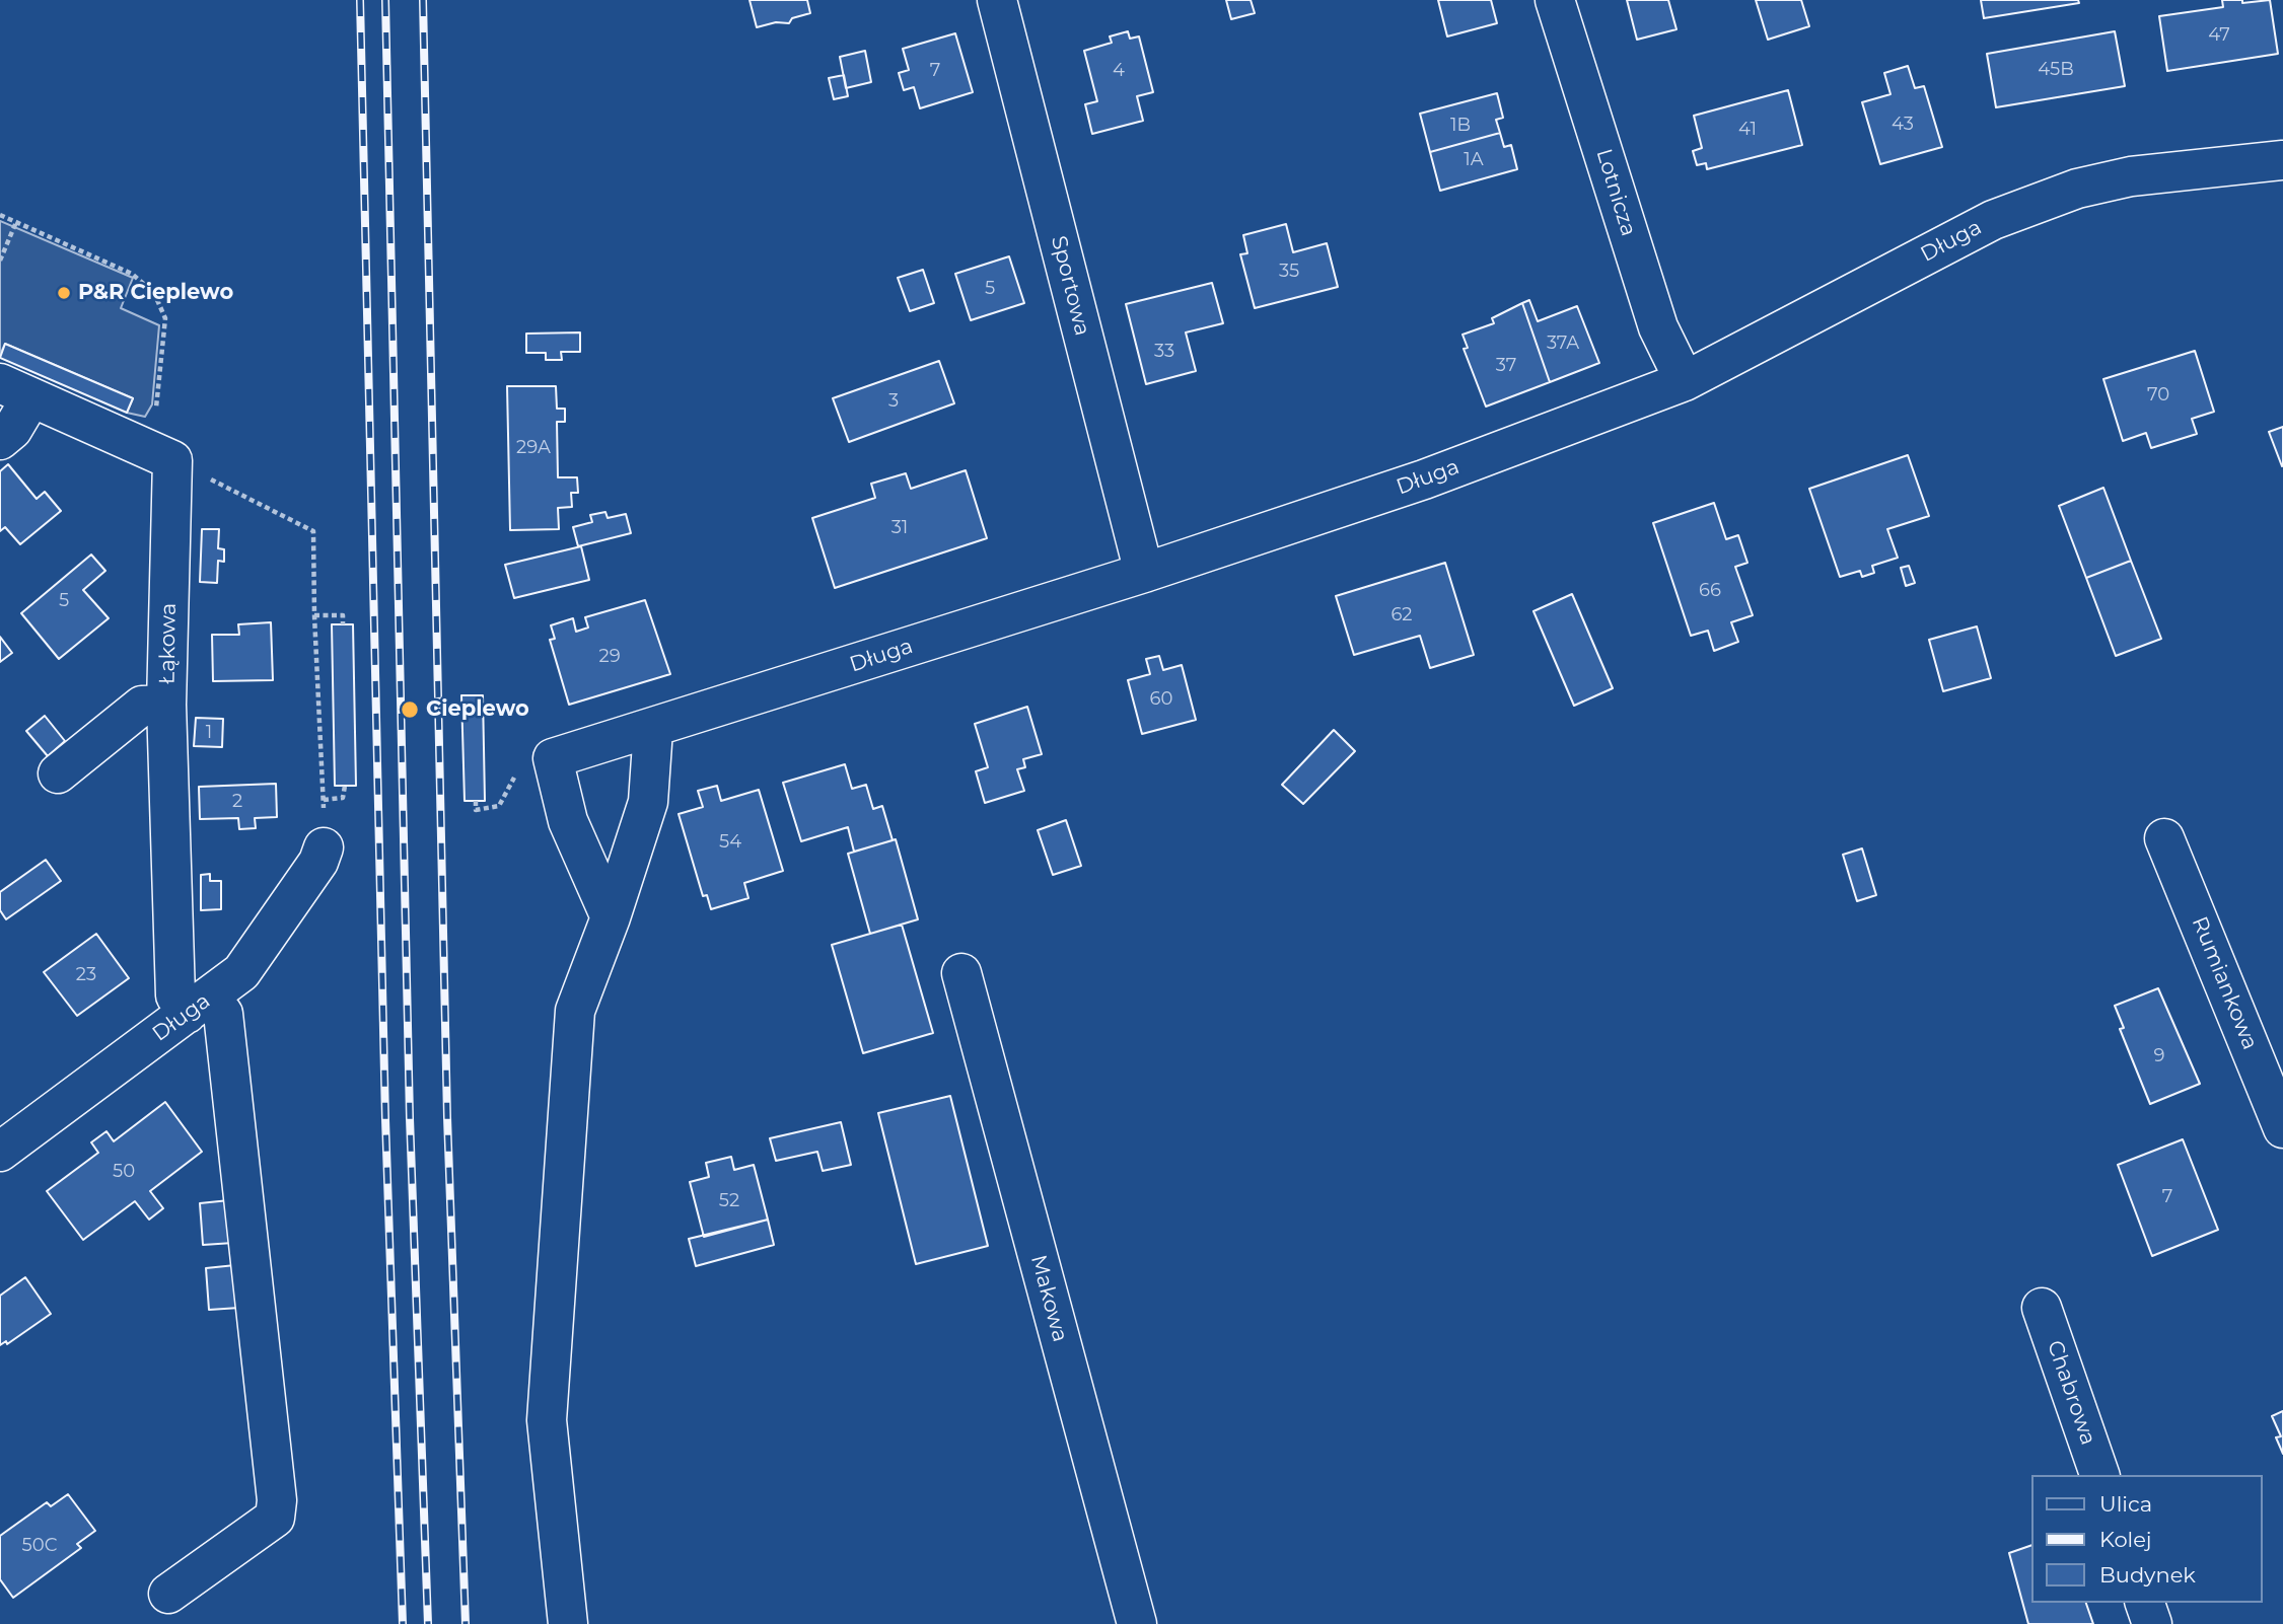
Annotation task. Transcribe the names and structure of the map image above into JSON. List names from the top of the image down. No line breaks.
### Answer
{"streets":{"street":["Lotnicza","Długa","Sportowa","Łąkowa","Rumiankowa","Makowa","Chabrowa"]},"crossings":[["Lotnicza","Długa"],["Długa","Sportowa"],["Długa","Łąkowa"]],"places":["P&R Cieplewo","Cieplewo"],"house_numbers":["47","45B","7","4","43","1B","41","1A","35","5","37A","33","37","70","3","29A","31","66","5","62","29","60","1","2","54","23","9","50","7","52","50C"],"legend":["Ulica","Kolej","Budynek"]}
